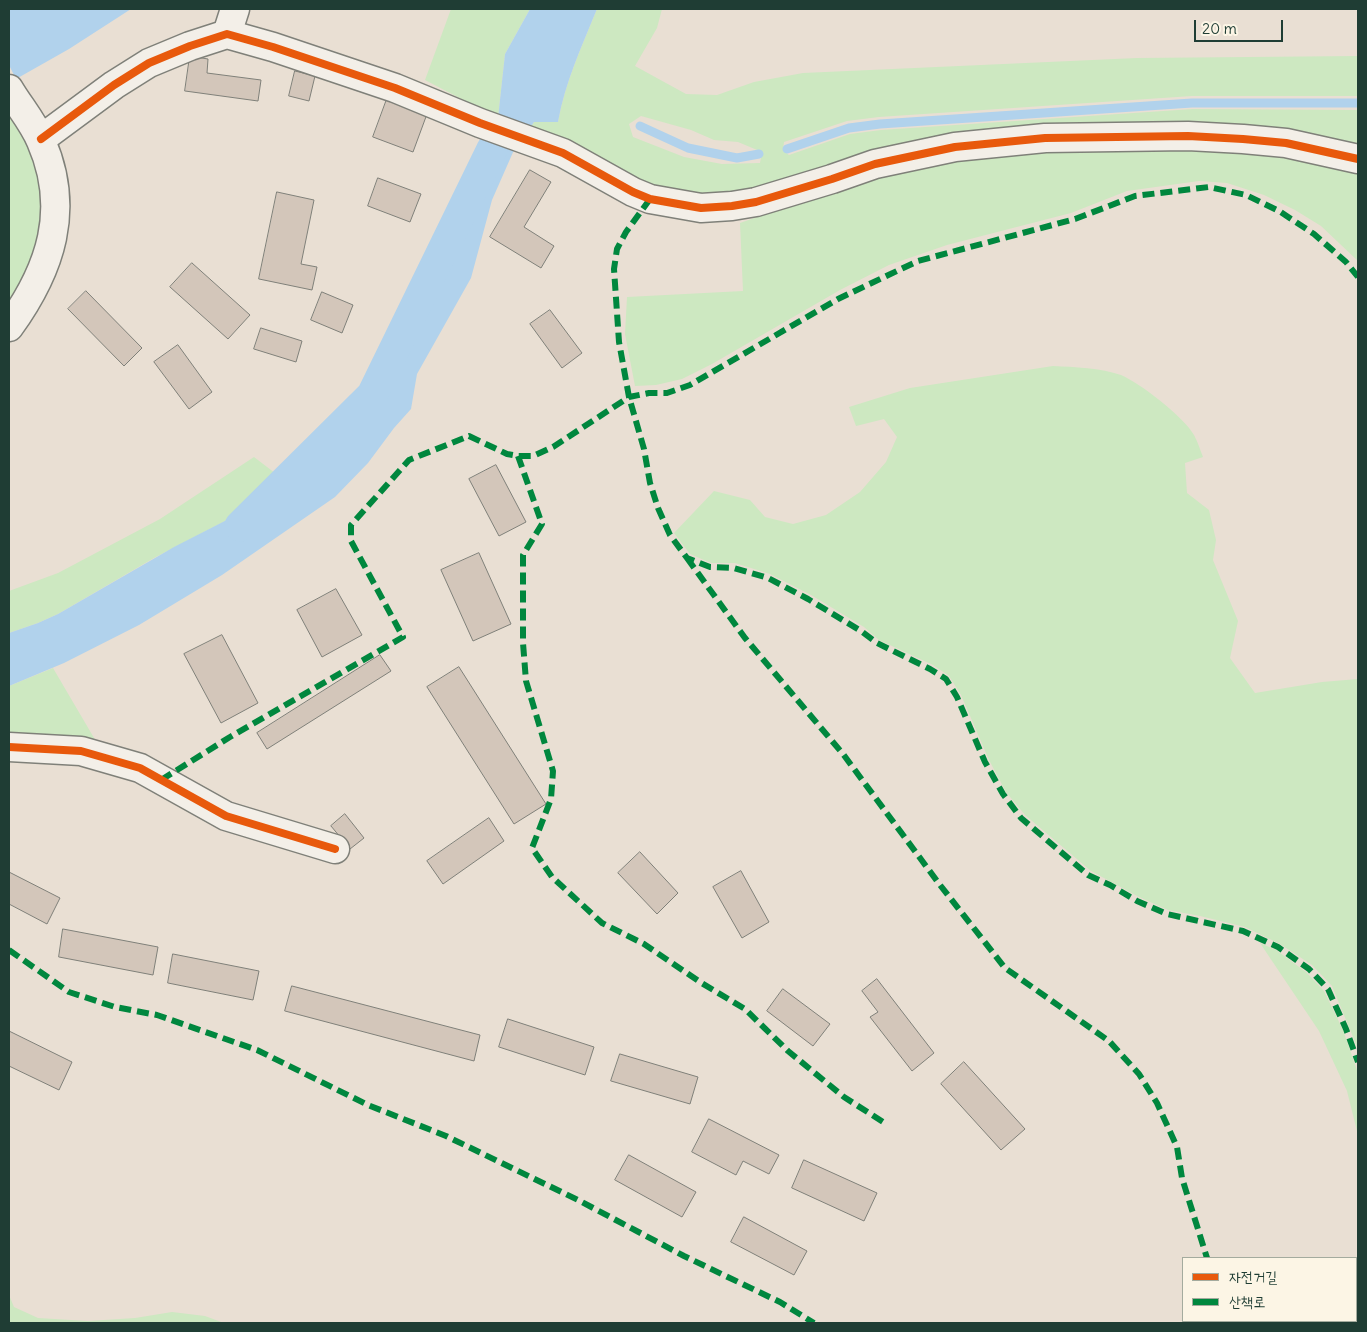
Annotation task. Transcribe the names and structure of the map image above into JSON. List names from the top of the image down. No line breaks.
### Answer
{"legend":["자전거길","산책로"],"scale_bar":"20 m"}
